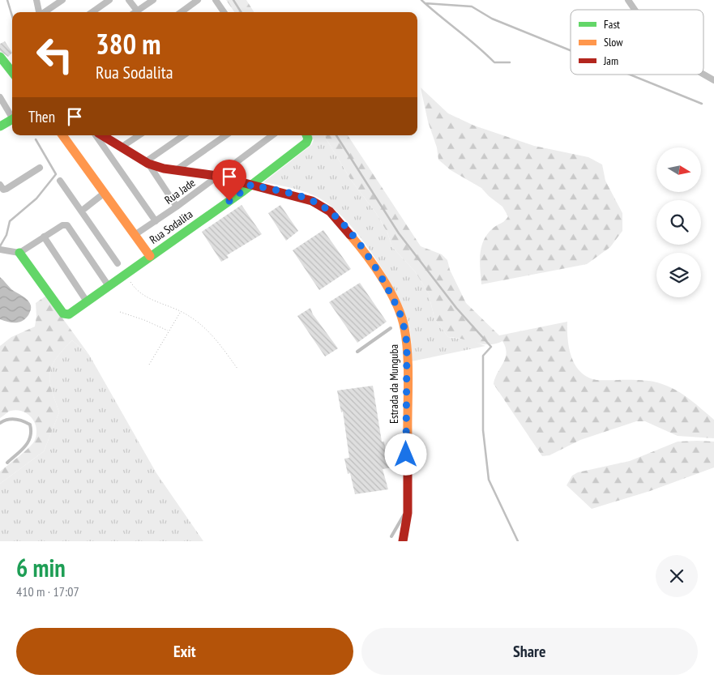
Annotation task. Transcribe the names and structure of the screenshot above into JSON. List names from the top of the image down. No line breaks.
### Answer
{"streets":{"main road":["Rua Sodalita","Estrada da Munguba"],"street":["Rua Jade"]},"crossings":[["Rua Jade","Estrada da Munguba"],["Rua Sodalita","Estrada da Munguba"]],"legend":["Fast","Slow","Jam"],"north":"right","page":{"turn":["380 m","Rua Sodalita"],"then":"Then","heading":["6 min","410 m · 17:07"],"buttons":["Exit","Share"]}}
